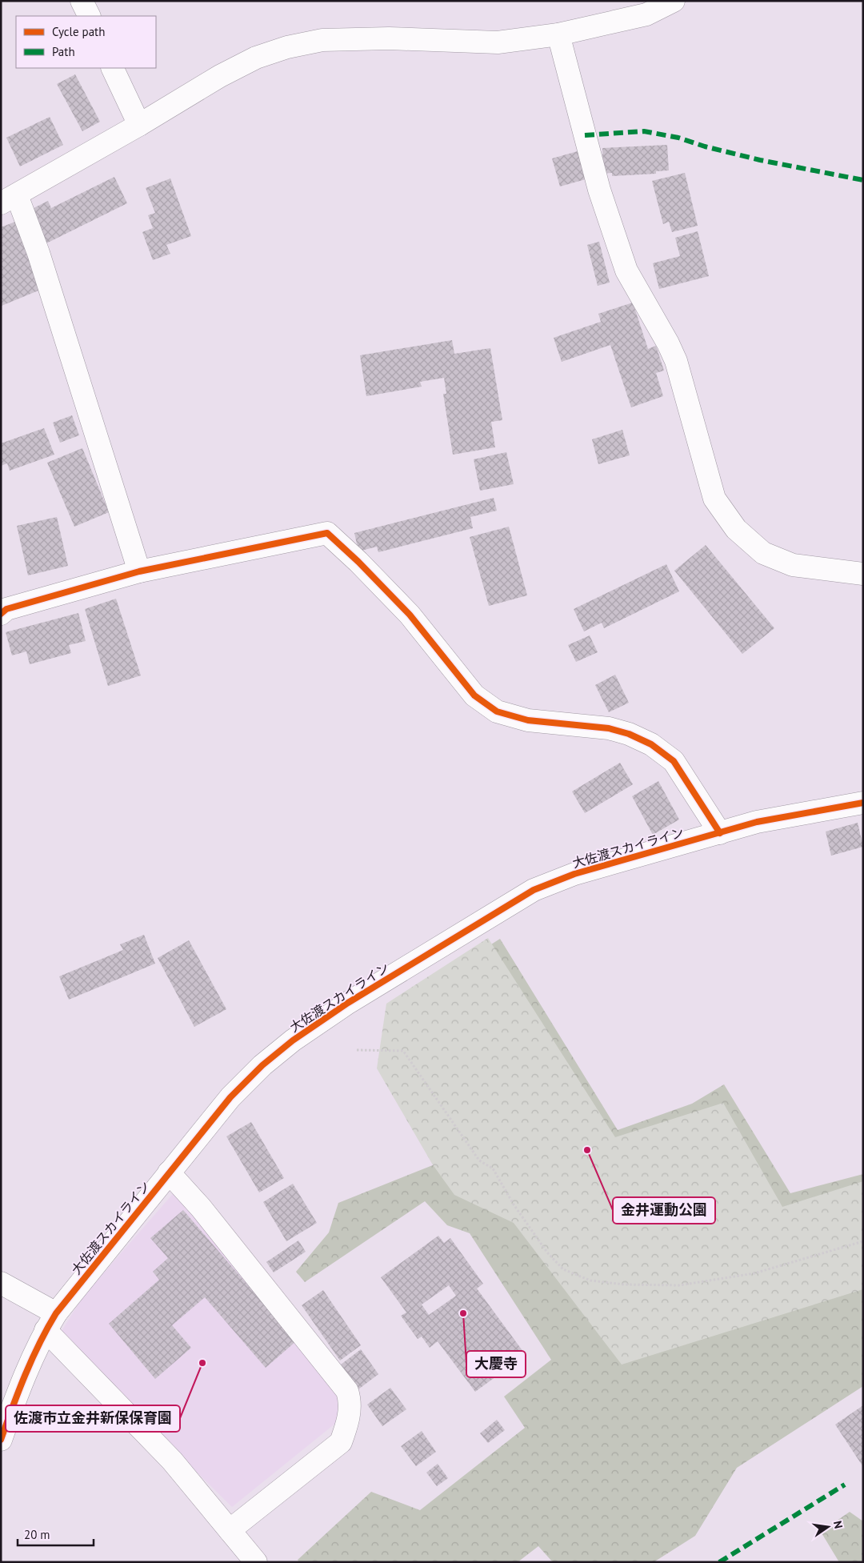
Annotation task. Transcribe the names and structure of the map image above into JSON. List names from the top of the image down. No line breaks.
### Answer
{"streets":{"street":["大佐渡スカイライン"]},"places":["金井運動公園","大慶寺","佐渡市立金井新保保育園"],"legend":["Cycle path","Path"],"scale_bar":"20 m","north":"right"}
